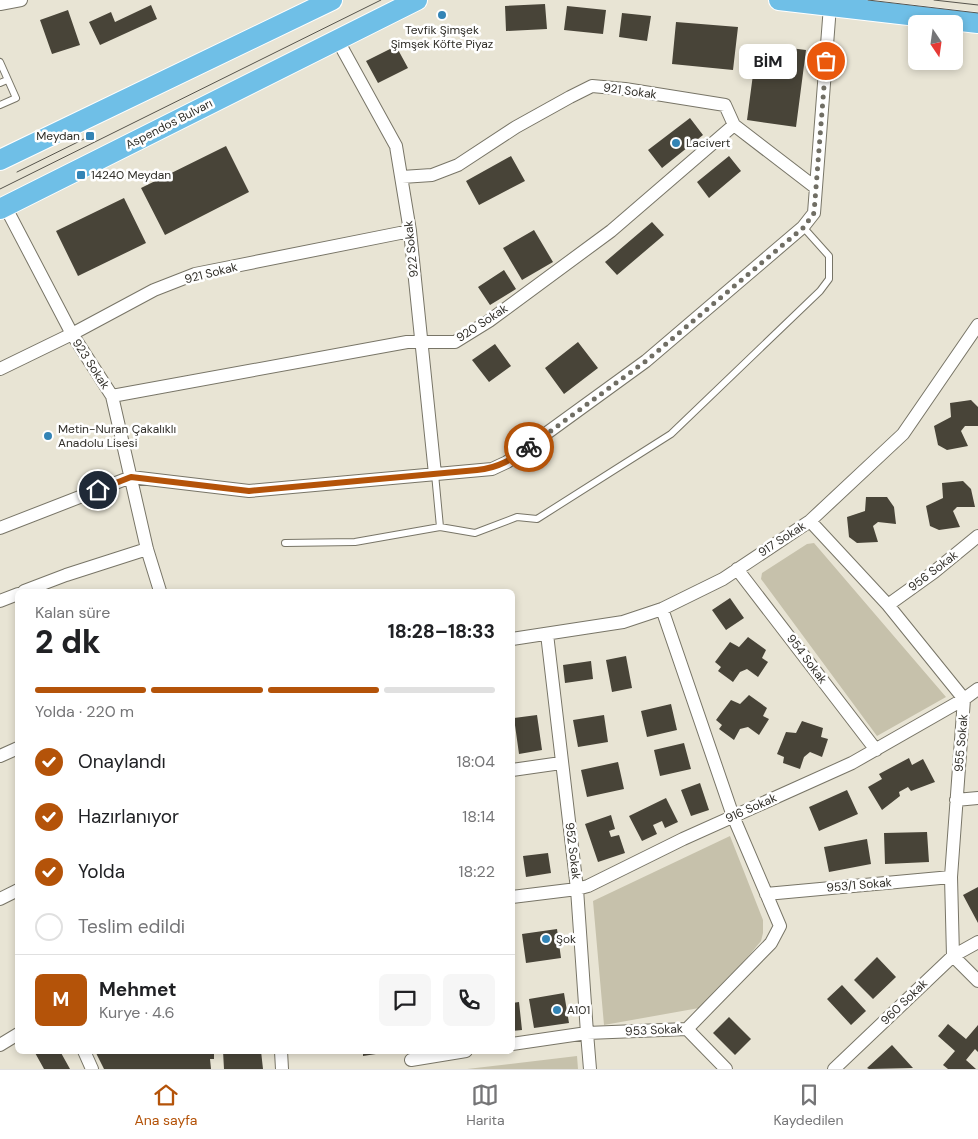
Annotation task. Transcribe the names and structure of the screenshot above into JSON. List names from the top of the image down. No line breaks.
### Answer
{"streets":{"main road":["Aspendos Bulvarı"],"street":["921 Sokak","922 Sokak","920 Sokak","923 Sokak","917 Sokak","956 Sokak","954 Sokak","955 Sokak","916 Sokak","952 Sokak","953/1 Sokak","960 Sokak","953 Sokak"]},"crossings":[["921 Sokak","922 Sokak"],["921 Sokak","920 Sokak"],["921 Sokak","923 Sokak"],["Aspendos Bulvarı","922 Sokak"],["Aspendos Bulvarı","923 Sokak"],["922 Sokak","920 Sokak"],["920 Sokak","923 Sokak"],["917 Sokak","954 Sokak"],["917 Sokak","955 Sokak"],["917 Sokak","952 Sokak"],["956 Sokak","955 Sokak"],["954 Sokak","916 Sokak"],["955 Sokak","916 Sokak"],["955 Sokak","953/1 Sokak"],["955 Sokak","960 Sokak"],["916 Sokak","952 Sokak"],["952 Sokak","953 Sokak"],["953/1 Sokak","953 Sokak"]],"places":{"other":["Tevfik Şimşek Şimşek Köfte Piyaz","BİM","Lacivert","Metin-Nuran Çakalıklı Anadolu Lisesi","Şok","A101"],"transit":["Meydan","14240 Meydan"]},"north":"bottom","page":{"bubble":"BİM","heading":["2 dk","Kalan süre","18:28–18:33"],"panel":["Mehmet","Kurye · 4.6"],"bar":"Yolda · 220 m","list":[["Onaylandı","18:04"],["Hazırlanıyor","18:14"],["Yolda","18:22"],"Teslim edildi"],"round":"M","tabs":["Ana sayfa","Harita","Kaydedilen"]}}
